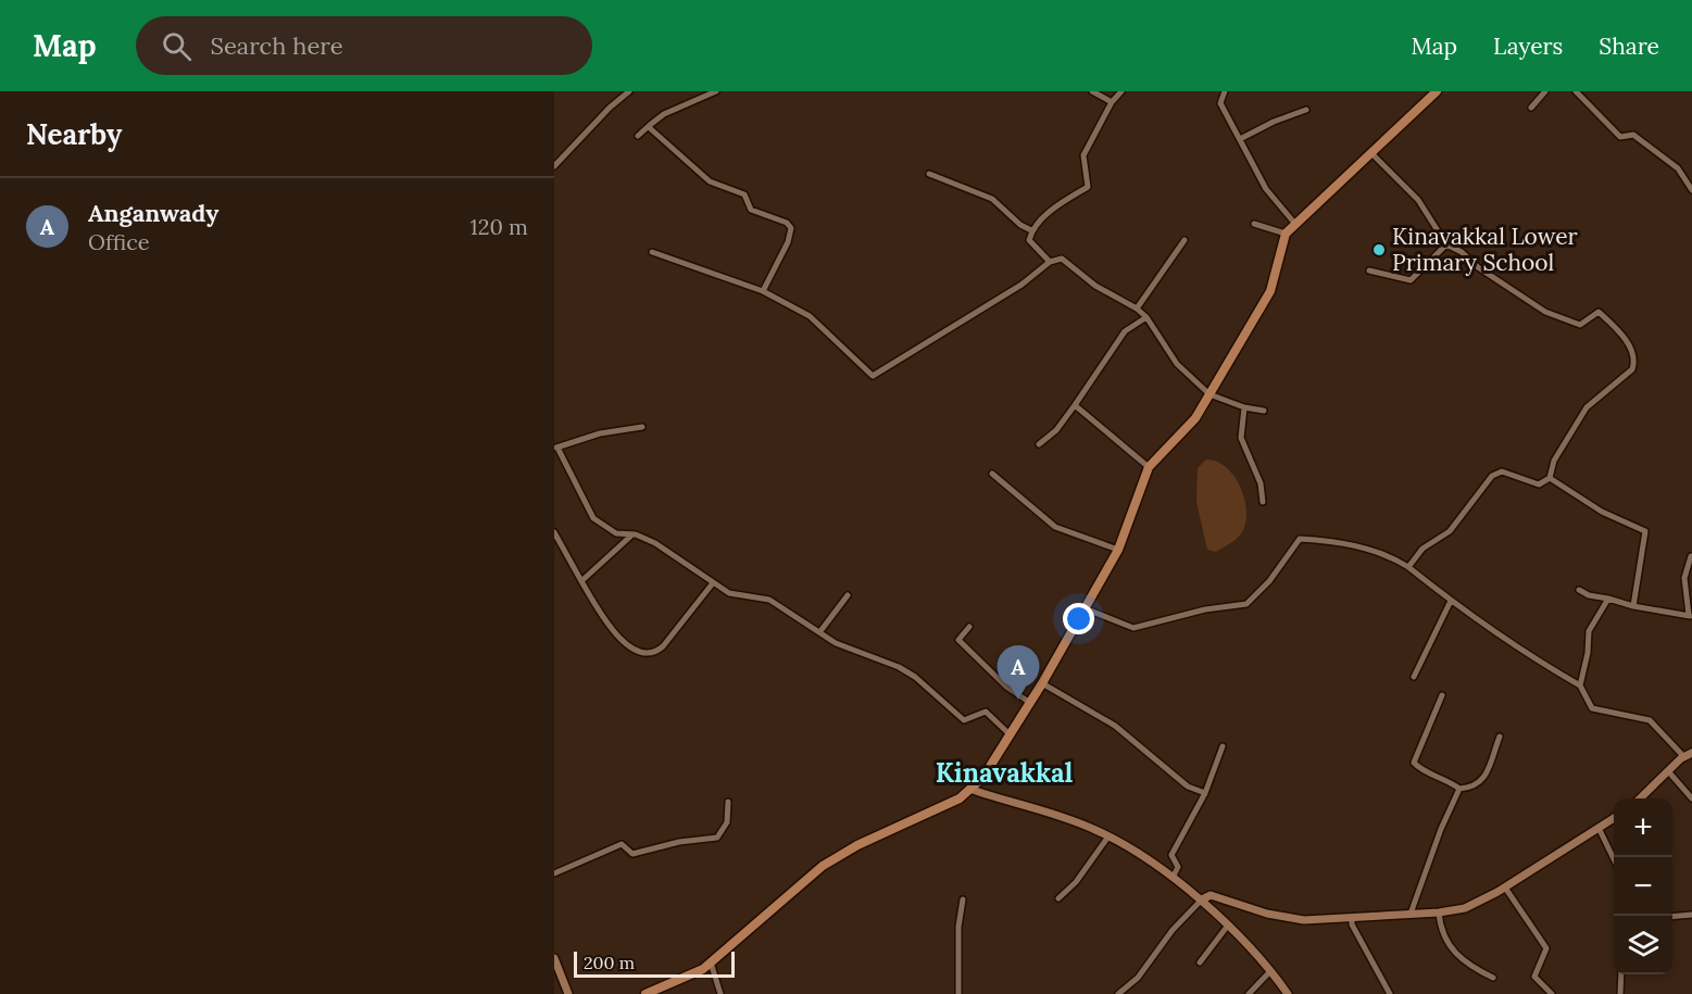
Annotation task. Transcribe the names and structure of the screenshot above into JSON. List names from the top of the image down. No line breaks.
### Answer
{"districts":["Kinavakkal"],"places":["Kinavakkal Lower Primary School"],"scale_bar":"200 m","page":{"header":"Map","search":"Search here","nav":["Map","Layers","Share"],"heading":"Nearby","list":[{"mark":"A","name":"Anganwady","note":"Office","value":"120 m"}],"pins":"A","map_buttons":["+","−"],"scale":"200 m"}}
